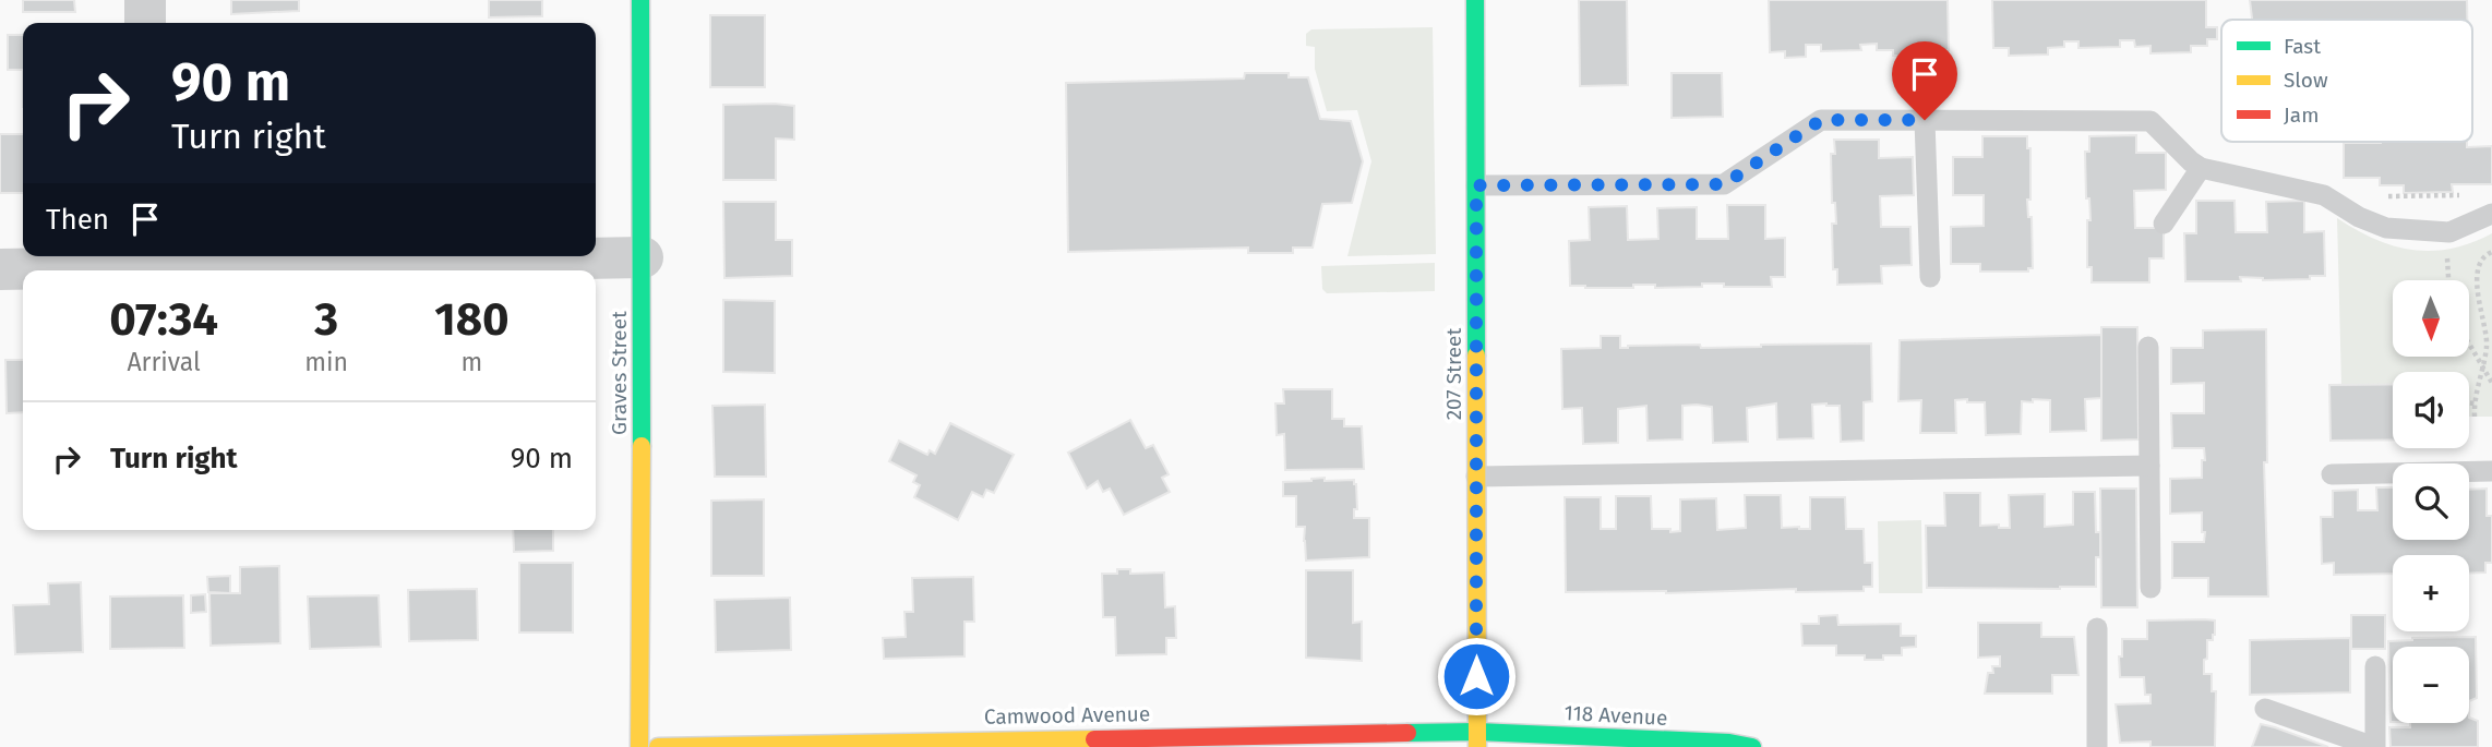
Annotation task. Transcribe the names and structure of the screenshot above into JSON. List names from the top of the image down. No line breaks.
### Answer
{"streets":{"street":["Graves Street","207 Street","Camwood Avenue","118 Avenue"]},"crossings":[["207 Street","Camwood Avenue"],["207 Street","118 Avenue"],["Camwood Avenue","118 Avenue"]],"legend":["Fast","Slow","Jam"],"north":"bottom","page":{"turn":["90 m","Turn right"],"then":"Then","eta":["07:34","Arrival","3","min","180","m"],"map_buttons":["+","−"],"list":[{"name":"Turn right","value":"90 m"}]}}
